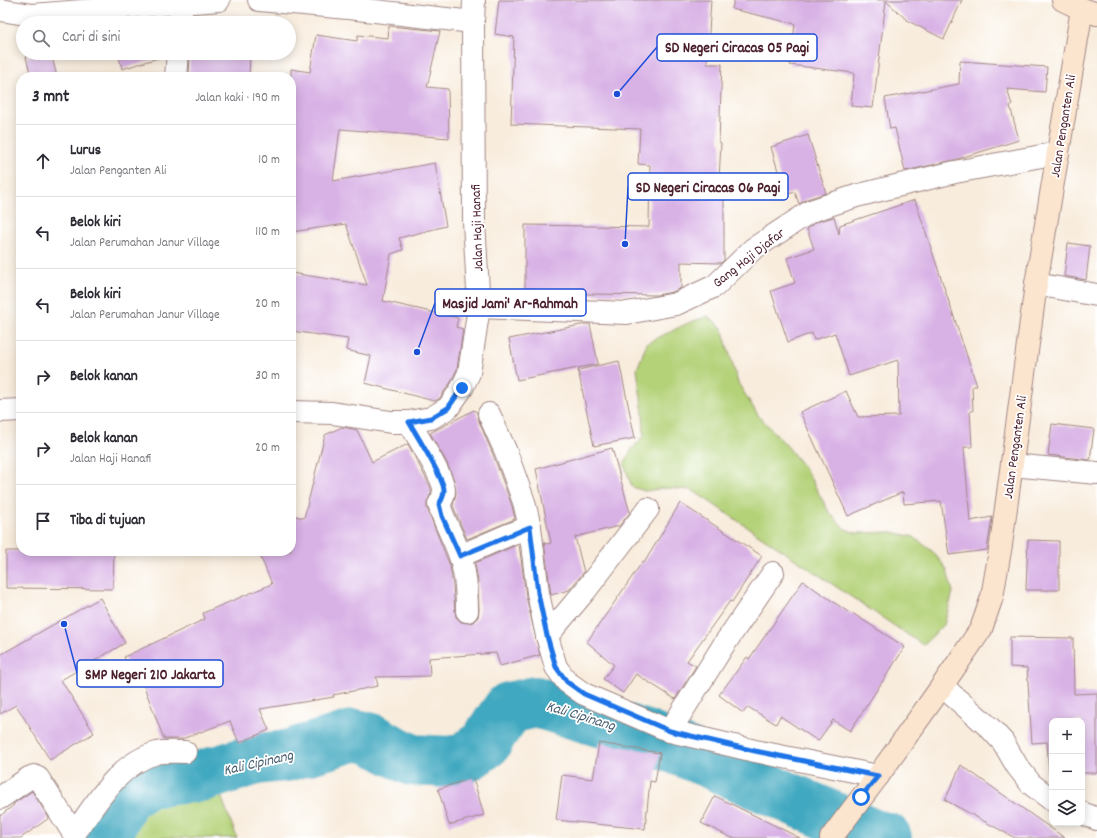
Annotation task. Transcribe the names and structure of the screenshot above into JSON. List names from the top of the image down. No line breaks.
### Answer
{"streets":{"street":["Jalan Penganten Ali","Jalan Haji Hanafi","Gang Haji Djafar"]},"crossings":[["Jalan Penganten Ali","Gang Haji Djafar"],["Jalan Haji Hanafi","Gang Haji Djafar"]],"water":["Kali Cipinang"],"places":["SD Negeri Ciracas 05 Pagi","SD Negeri Ciracas 06 Pagi","Masjid Jami' Ar-Rahmah","SMP Negeri 210 Jakarta"],"page":{"search":"Cari di sini","heading":["3 mnt","Jalan kaki · 190 m"],"list":[["Lurus","Jalan Penganten Ali","10 m"],["Belok kiri","Jalan Perumahan Janur Village","110 m"],["Belok kiri","Jalan Perumahan Janur Village","20 m"],["Belok kanan","30 m"],["Belok kanan","Jalan Haji Hanafi","20 m"],"Tiba di tujuan"],"map_buttons":["+","−"]}}
